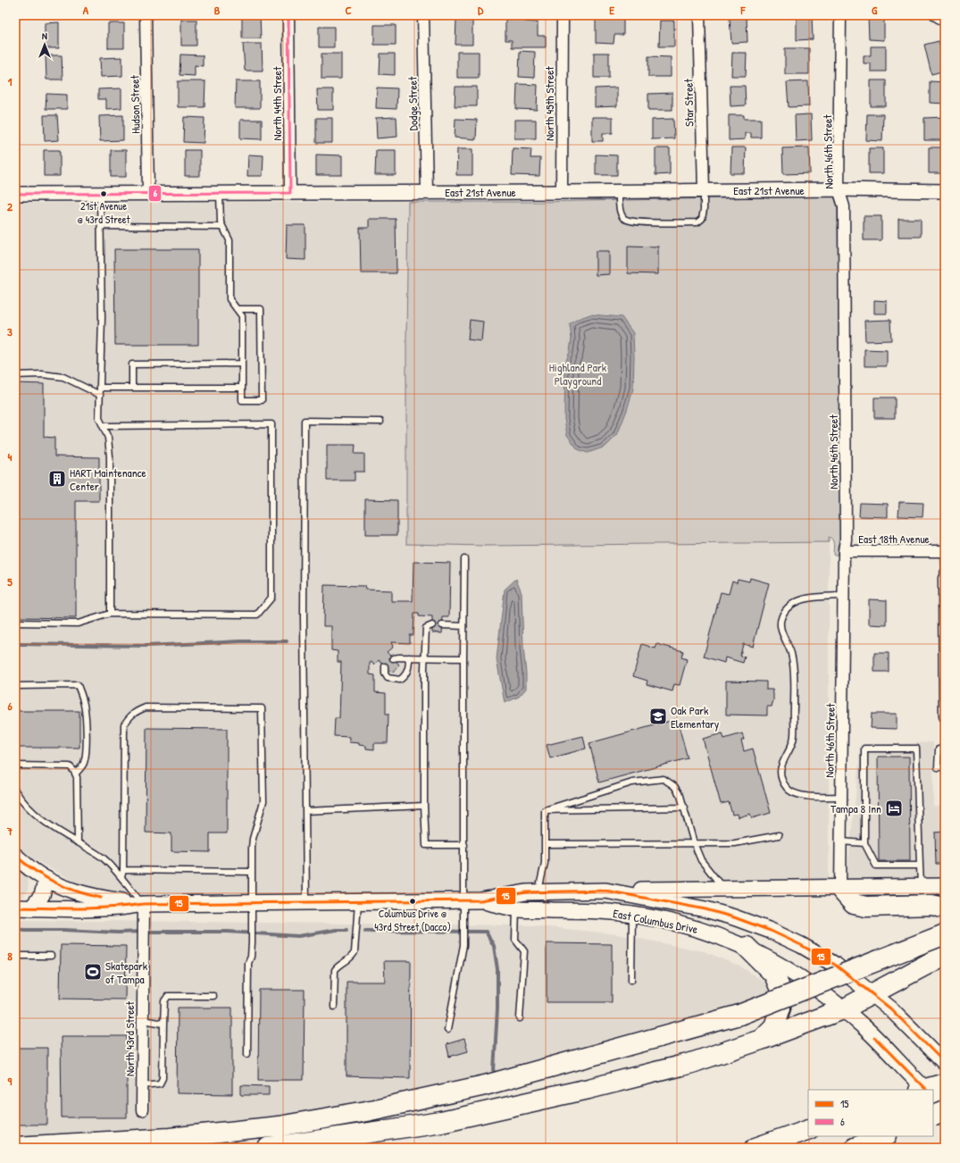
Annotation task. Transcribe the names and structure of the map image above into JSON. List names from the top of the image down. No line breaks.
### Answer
{"streets":{"main road":["East Columbus Drive"],"street":["Star Street","North 44th Street","Dodge Street","North 45th Street","Hudson Street","North 46th Street","East 21st Avenue","East 18th Avenue","North 43rd Street"]},"crossings":[["Star Street","East 21st Avenue"],["North 44th Street","East 21st Avenue"],["Dodge Street","East 21st Avenue"],["North 45th Street","East 21st Avenue"],["Hudson Street","East 21st Avenue"],["North 46th Street","East 21st Avenue"],["North 46th Street","East 18th Avenue"],["East Columbus Drive","North 43rd Street"]],"parks":["Highland Park Playground"],"places":{"other":["21st Avenue @ 43rd Street","Columbus Drive @ 43rd Street (Dacco)"],"building":["HART Maintenance Center"],"school or university":["Oak Park Elementary"],"hotel":["Tampa 8 Inn"],"sports":["Skatepark of Tampa"]},"lines":["transit line 6","transit line 15"],"legend":["15","6"],"north":"top","grid":{"columns":["A","B","C","D","E","F","G"],"rows":["1","2","3","4","5","6","7","8","9"]}}
